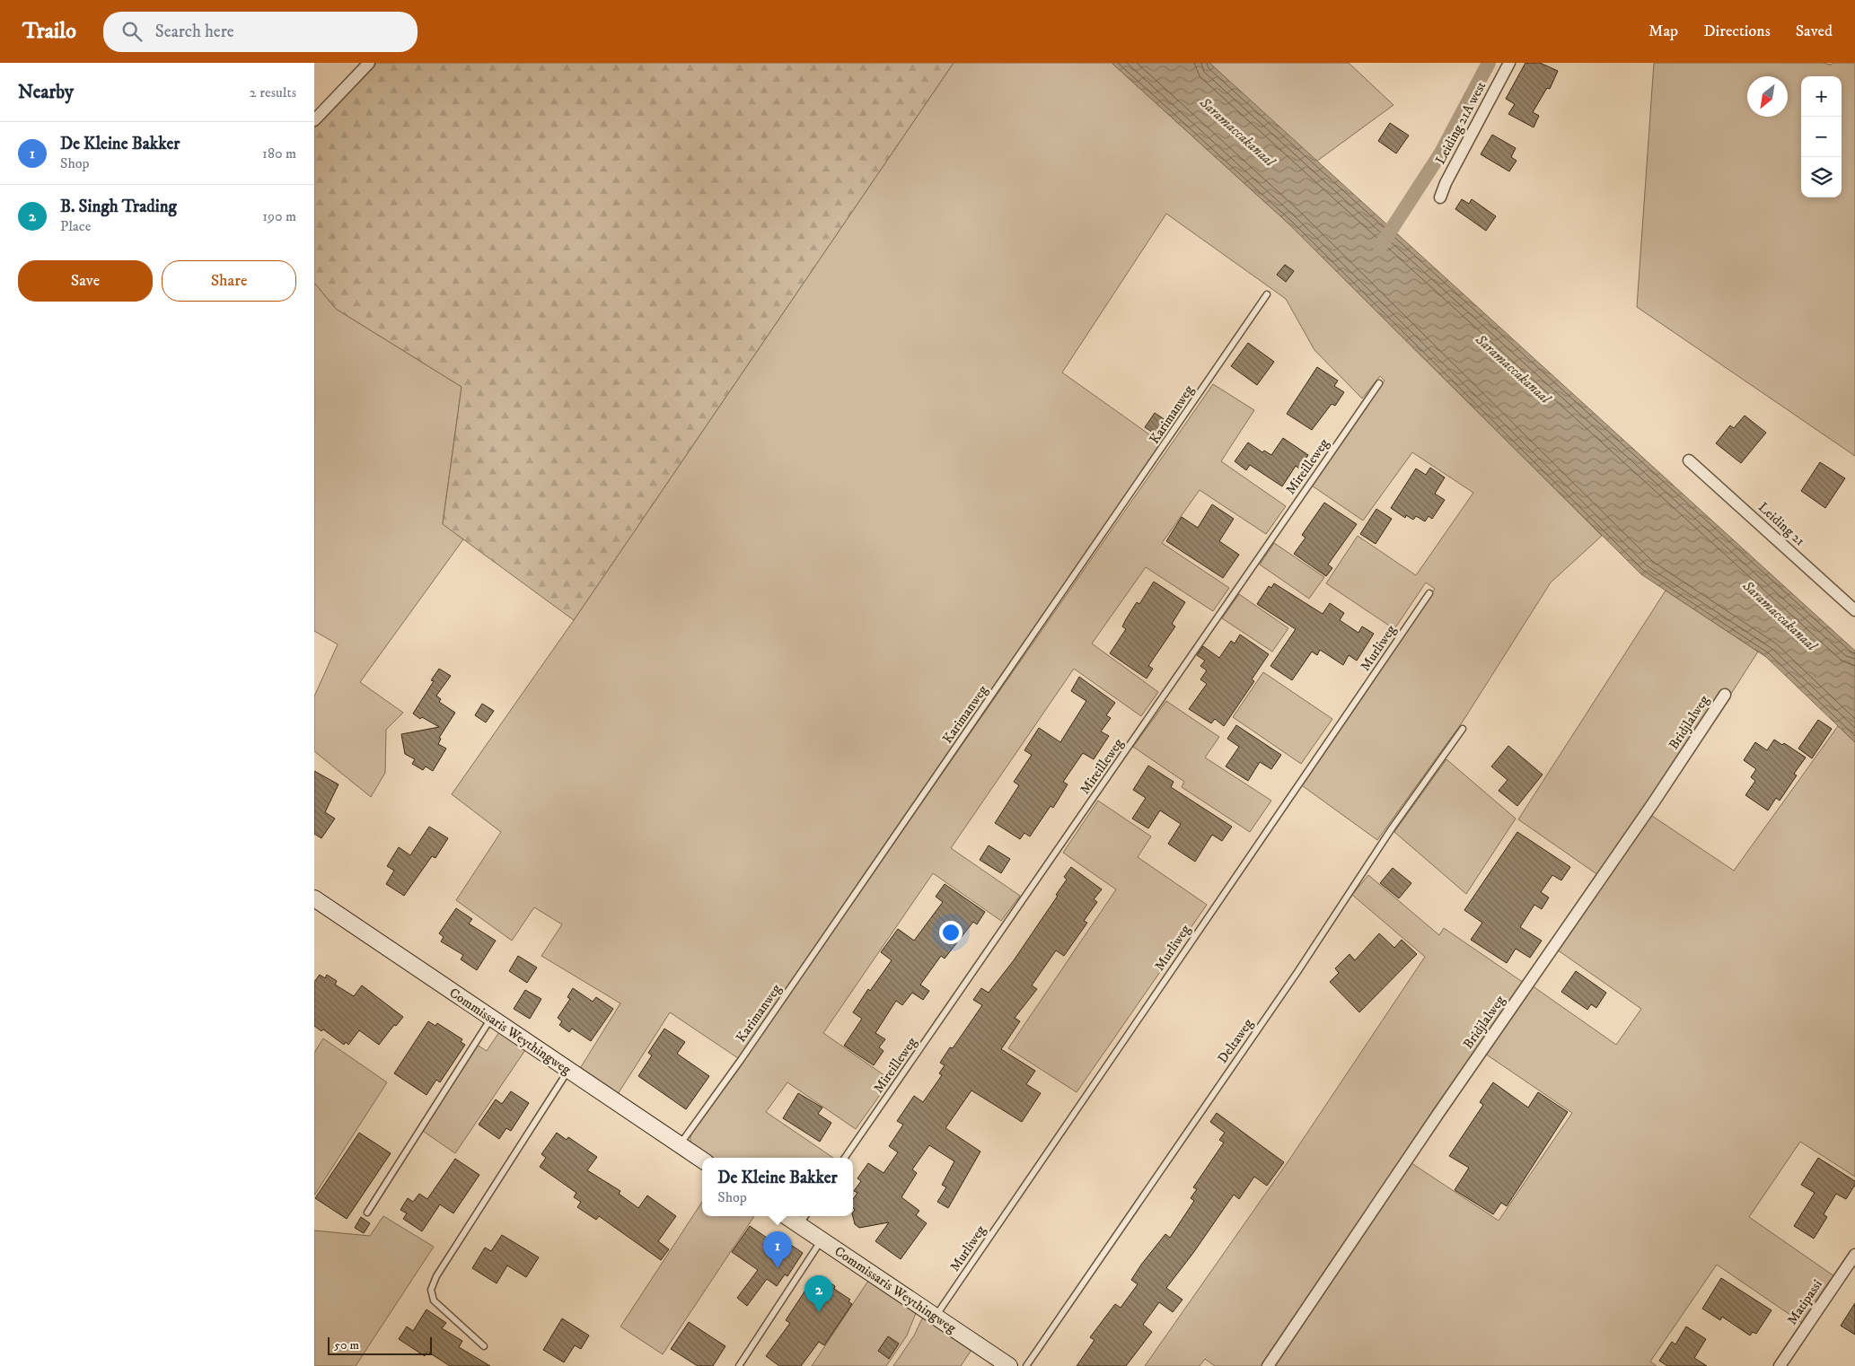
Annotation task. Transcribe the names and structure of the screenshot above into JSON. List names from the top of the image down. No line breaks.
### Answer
{"streets":{"main road":["Commissaris Weythingweg"],"street":["Leiding 21A west","Leiding 21","Bridjlalweg","Matipassi"],"lane":["Karimanweg","Mireilleweg","Murliweg","Deltaweg"]},"crossings":[["Karimanweg","Commissaris Weythingweg"],["Murliweg","Commissaris Weythingweg"]],"water":["Saramaccakanaal"],"scale_bar":"50 m","north":"bottom left","page":{"header":"Trailo","search":"Search here","nav":["Map","Directions","Saved"],"heading":["Nearby","2 results"],"map_buttons":["+","−"],"list":[{"mark":"1","name":"De Kleine Bakker","note":"Shop","value":"180 m"},{"mark":"2","name":"B. Singh Trading","note":"Place","value":"190 m"}],"buttons":["Save","Share"],"popup":["De Kleine Bakker","Shop"],"pins":["1","2"],"scale":"50 m"}}
